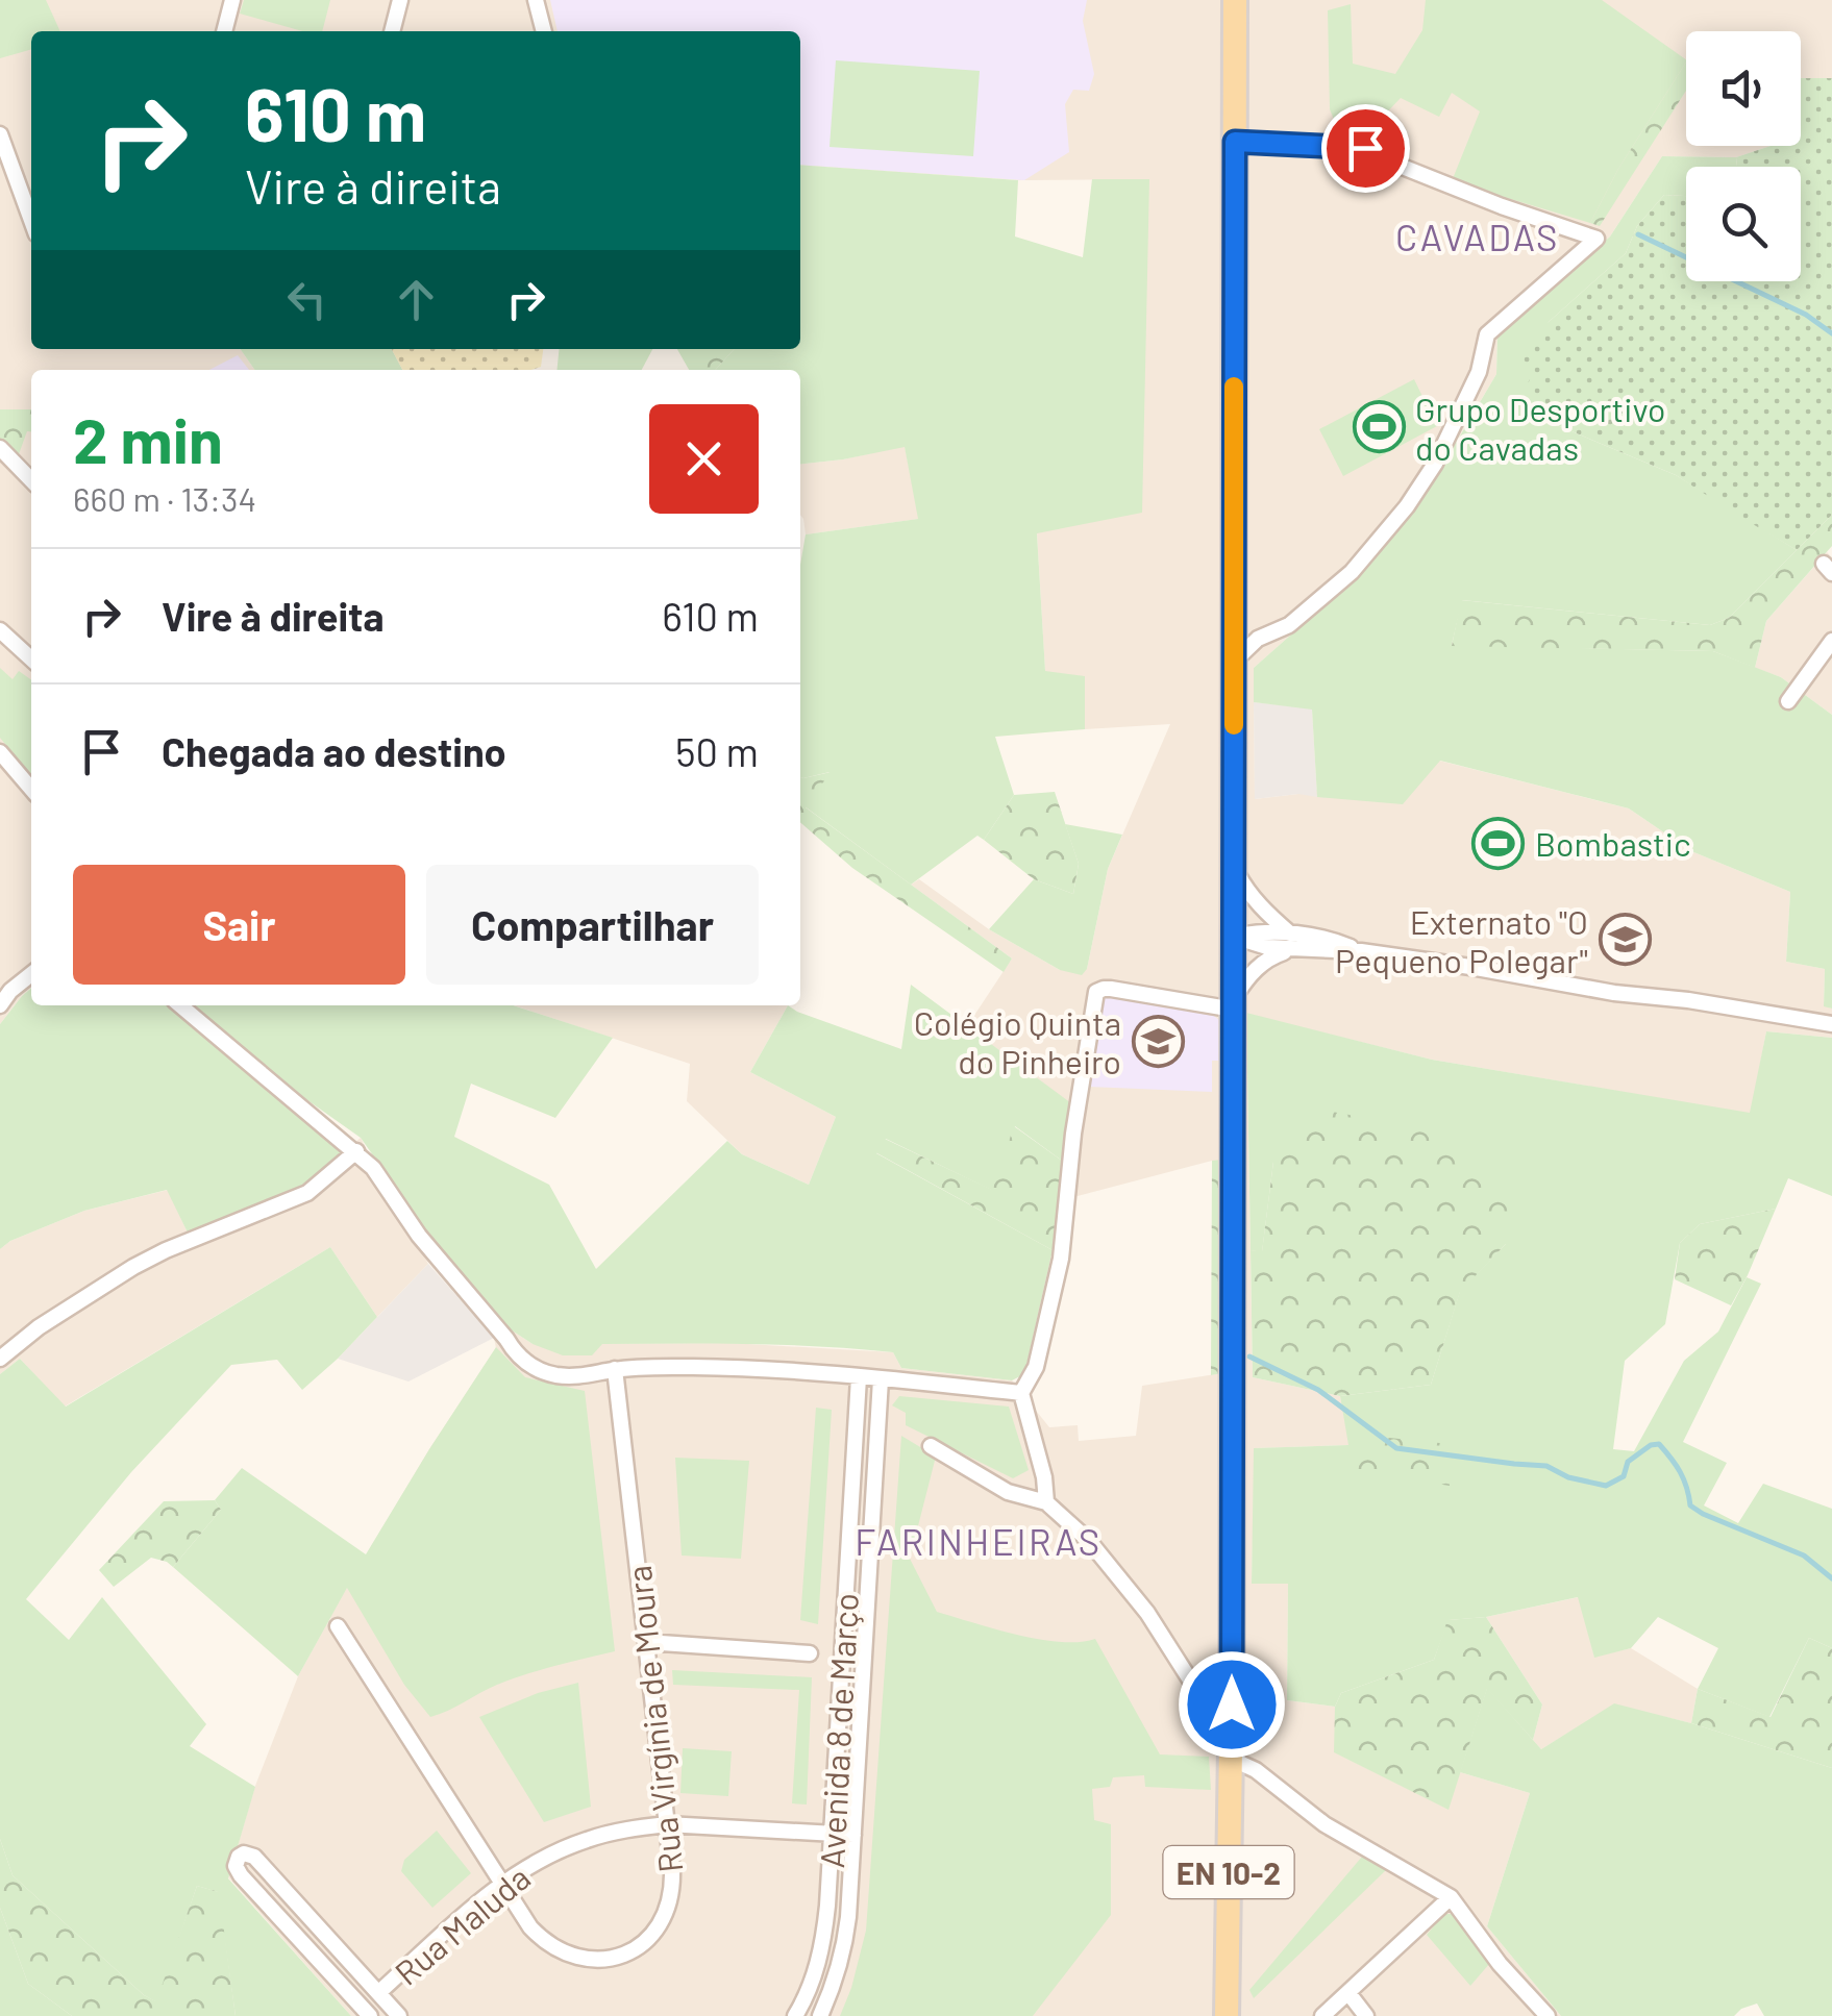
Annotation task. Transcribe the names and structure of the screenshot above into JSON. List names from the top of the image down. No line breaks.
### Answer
{"streets":{"main road":["EN 10-2"],"street":["Rua Virgínia de Moura","Avenida 8 de Março","Rua Maluda"]},"crossings":[["Rua Virgínia de Moura","Rua Maluda"],["Avenida 8 de Março","Rua Maluda"]],"districts":["CAVADAS","FARINHEIRAS"],"places":{"sports":["Grupo Desportivo do Cavadas","Bombastic"],"school or university":["Externato \"O Pequeno Polegar\"","Colégio Quinta do Pinheiro"]},"page":{"turn":["610 m","Vire à direita"],"heading":["2 min","660 m · 13:34"],"list":[{"name":"Vire à direita","value":"610 m"},{"name":"Chegada ao destino","value":"50 m"}],"buttons":["Sair","Compartilhar"]}}
